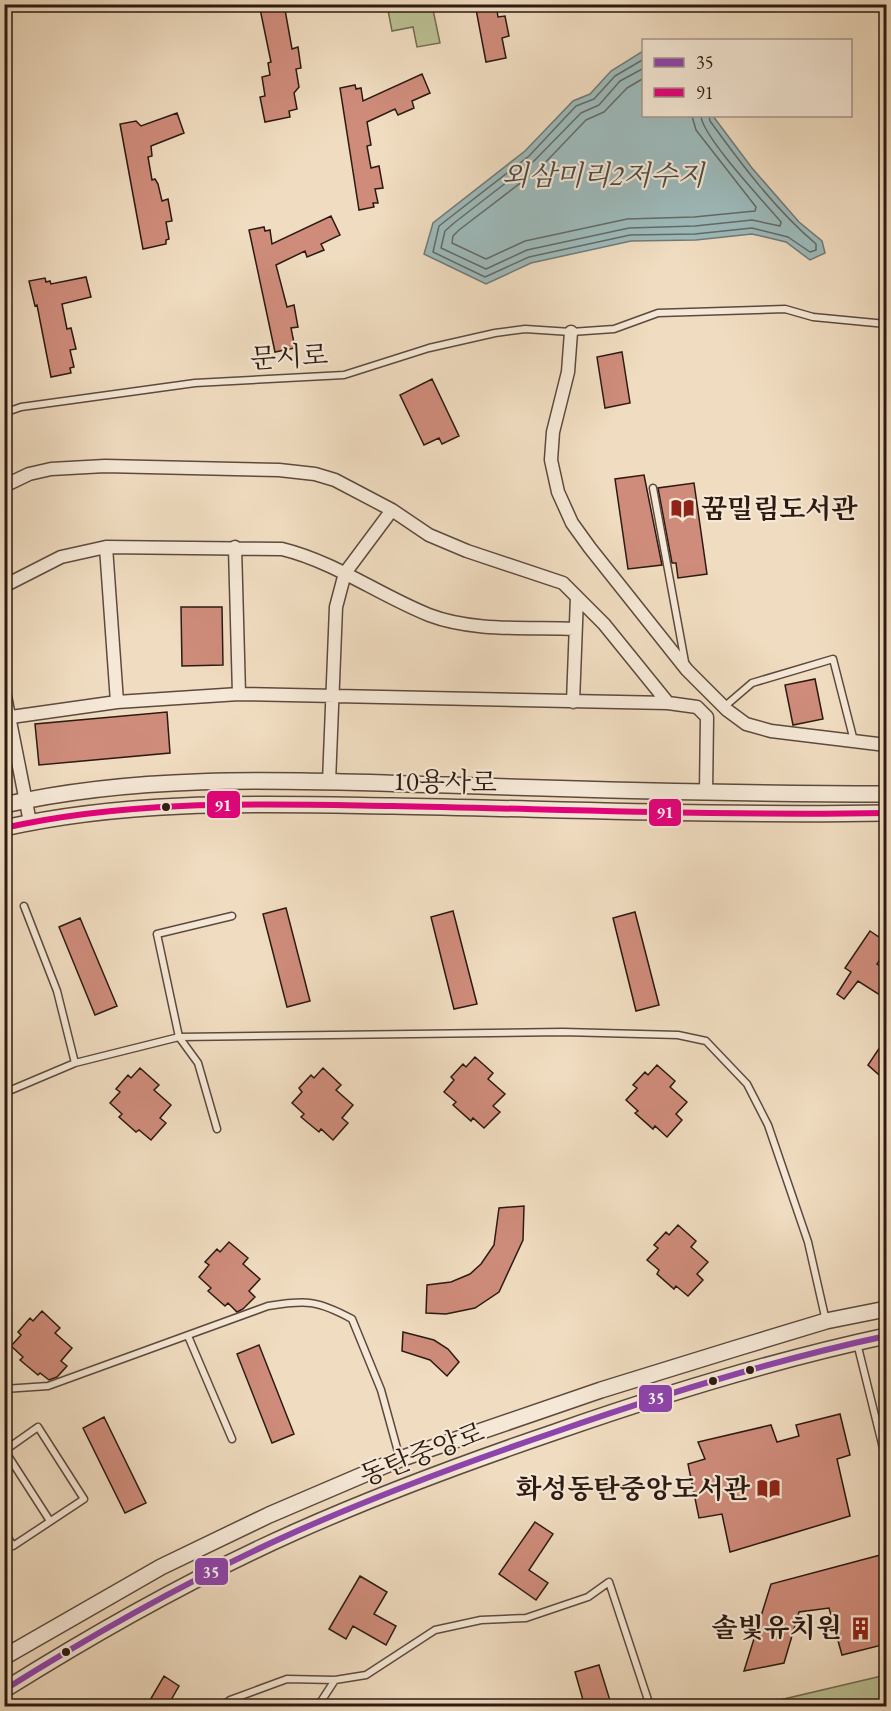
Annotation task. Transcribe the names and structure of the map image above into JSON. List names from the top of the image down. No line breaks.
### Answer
{"streets":{"street":["10용사로","동탄중앙로"],"lane":["문시로"]},"water":["외삼미리2저수지"],"places":{"library":["꿈밀림도서관","화성동탄중앙도서관"],"building":["솔빛유치원"]},"lines":["transit line 91","transit line 35"],"legend":["35","91"]}
